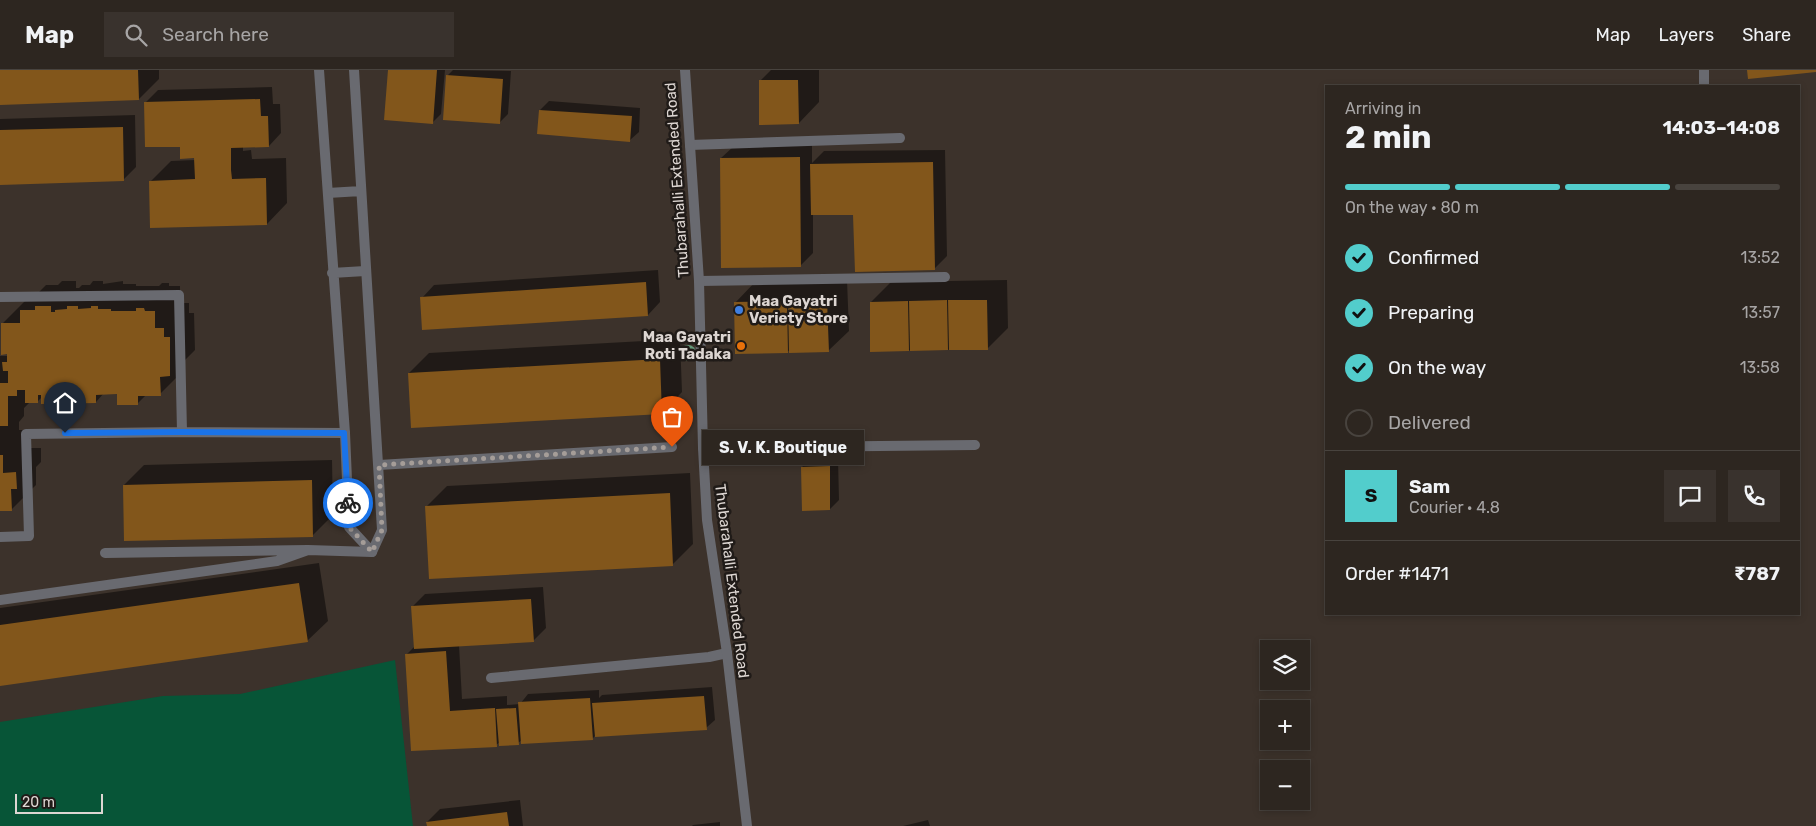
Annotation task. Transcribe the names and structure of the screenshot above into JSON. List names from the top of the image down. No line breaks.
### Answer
{"streets":{"street":["Thubarahalli Extended Road"]},"places":["Maa Gayatri Veriety Store","Maa Gayatri Roti Tadaka","S. V. K. Boutique"],"scale_bar":"20 m","page":{"header":"Map","search":"Search here","nav":["Map","Layers","Share"],"heading":["2 min","Arriving in","14:03–14:08"],"panel":["Sam","Courier · 4.8","Order #1471","₹787"],"bar":"On the way · 80 m","list":[["Confirmed","13:52"],["Preparing","13:57"],["On the way","13:58"],"Delivered"],"bubble":"S. V. K. Boutique","round":"S","map_buttons":["+","−"],"scale":"20 m"}}
